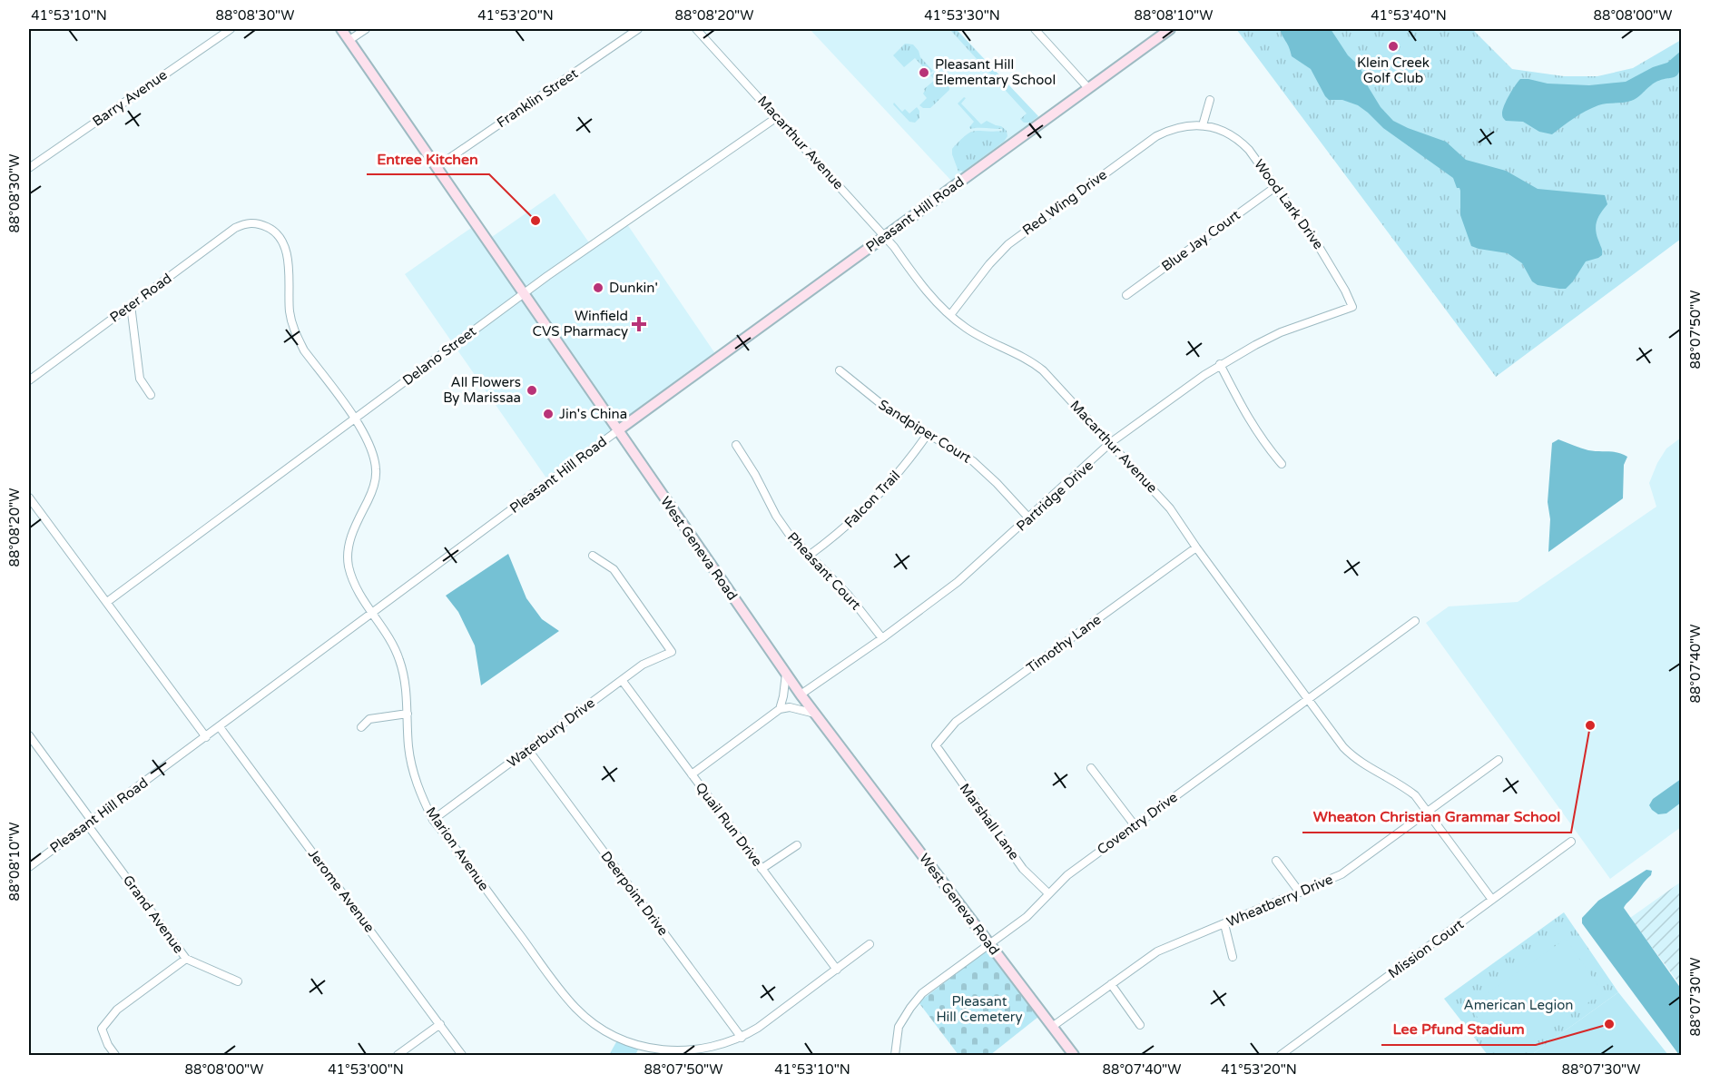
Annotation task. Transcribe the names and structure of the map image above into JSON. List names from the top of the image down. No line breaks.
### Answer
{"streets":{"main road":["Pleasant Hill Road","West Geneva Road"],"street":["Barry Avenue","Franklin Street","Macarthur Avenue","Red Wing Drive","Wood Lark Drive","Blue Jay Court","Peter Road","Delano Street","Sandpiper Court","Partridge Drive","Falcon Trail","Pheasant Court","Timothy Lane","Waterbury Drive","Marshall Lane","Coventry Drive","Quail Run Drive","Marion Avenue","Jerome Avenue","Deerpoint Drive","Wheatberry Drive","Grand Avenue","Mission Court"]},"crossings":[["Franklin Street","West Geneva Road"],["Macarthur Avenue","Red Wing Drive"],["Macarthur Avenue","Pleasant Hill Road"],["Macarthur Avenue","Delano Street"],["Macarthur Avenue","Partridge Drive"],["Macarthur Avenue","Timothy Lane"],["Macarthur Avenue","Coventry Drive"],["Macarthur Avenue","Wheatberry Drive"],["Macarthur Avenue","Mission Court"],["Red Wing Drive","Wood Lark Drive"],["Wood Lark Drive","Blue Jay Court"],["Wood Lark Drive","Partridge Drive"],["Pleasant Hill Road","West Geneva Road"],["Pleasant Hill Road","Marion Avenue"],["Pleasant Hill Road","Jerome Avenue"],["Pleasant Hill Road","Grand Avenue"],["Peter Road","Marion Avenue"],["Delano Street","West Geneva Road"],["Delano Street","Marion Avenue"],["Sandpiper Court","Partridge Drive"],["Sandpiper Court","Falcon Trail"],["Partridge Drive","West Geneva Road"],["Partridge Drive","Pheasant Court"],["Falcon Trail","Pheasant Court"],["West Geneva Road","Coventry Drive"],["West Geneva Road","Wheatberry Drive"],["Timothy Lane","Marshall Lane"],["Waterbury Drive","Quail Run Drive"],["Waterbury Drive","Marion Avenue"],["Waterbury Drive","Deerpoint Drive"],["Marshall Lane","Coventry Drive"],["Quail Run Drive","Marion Avenue"],["Marion Avenue","Deerpoint Drive"]],"parks":["Pleasant Hill Cemetery","American Legion"],"places":{"other":["Klein Creek Golf Club","Pleasant Hill Elementary School","Entree Kitchen","Dunkin'","All Flowers By Marissaa","Jin's China","Wheaton Christian Grammar School","Lee Pfund Stadium"],"health":["Winfield CVS Pharmacy"]},"coordinates":["41°53'10\"N","88°08'30\"W","41°53'20\"N","88°08'20\"W","41°53'30\"N","88°08'10\"W","41°53'40\"N","88°08'00\"W","88°07'50\"W","88°07'40\"W","88°07'30\"W","41°53'00\"N"]}
